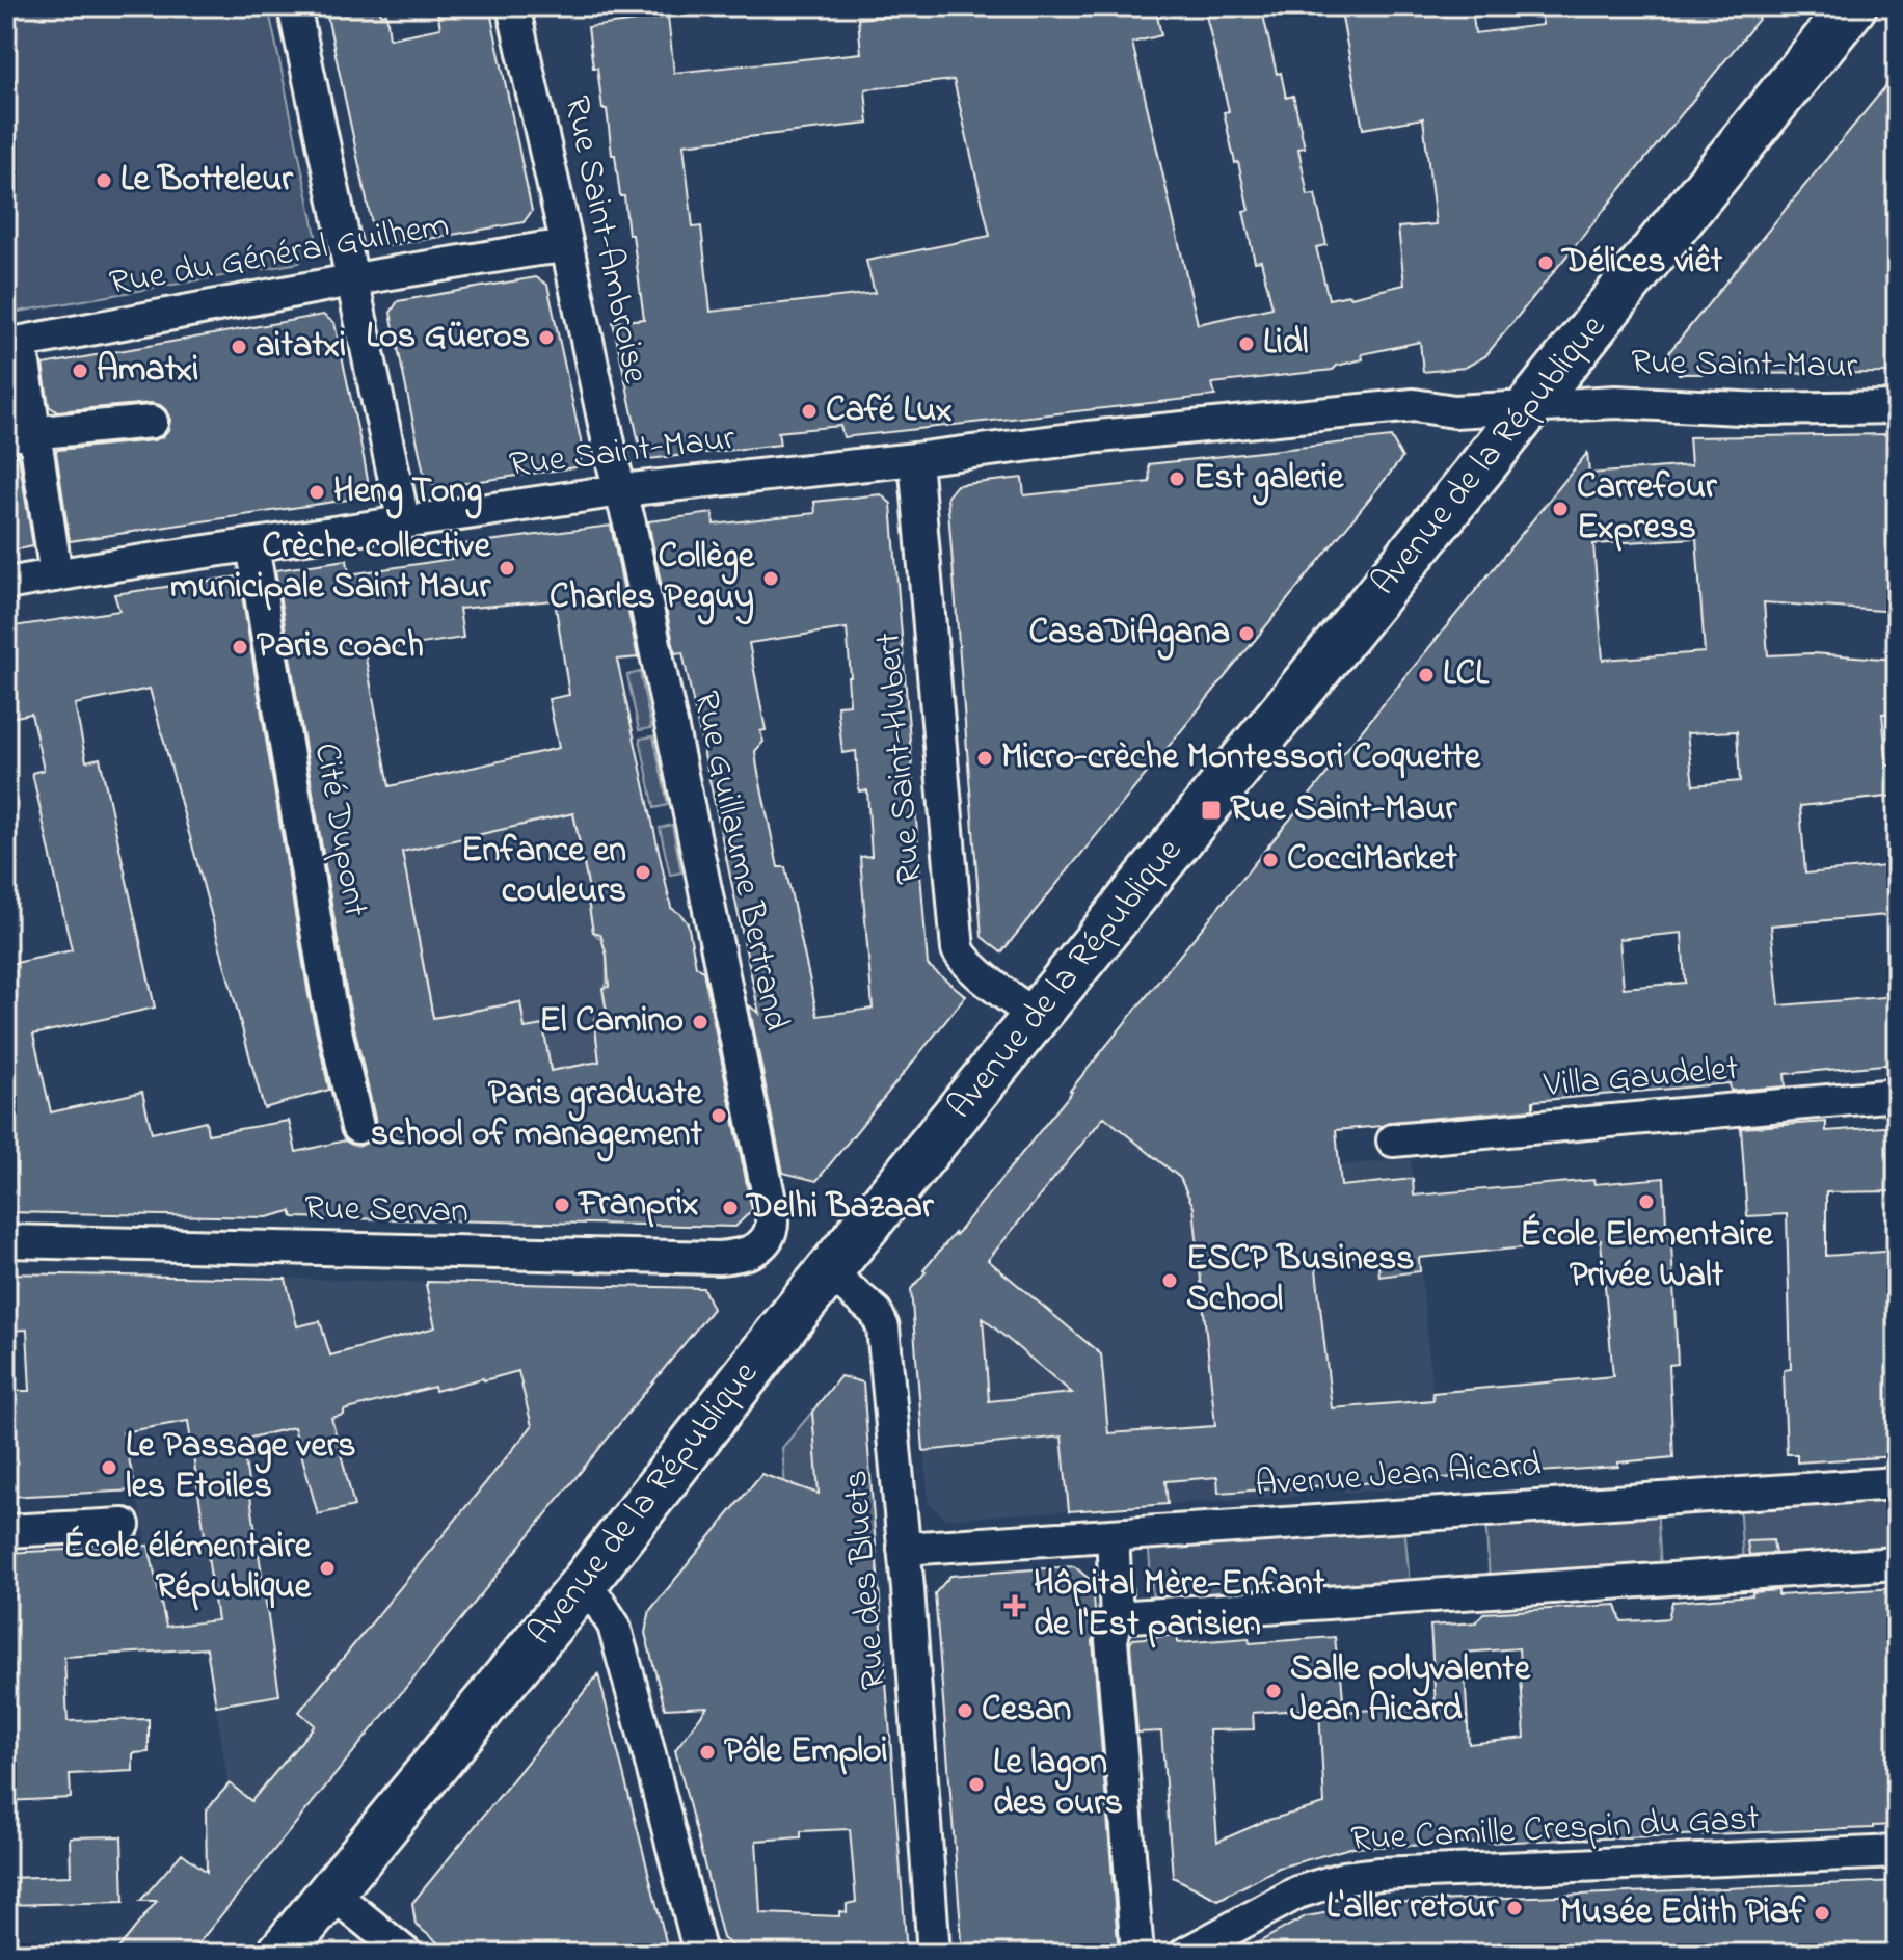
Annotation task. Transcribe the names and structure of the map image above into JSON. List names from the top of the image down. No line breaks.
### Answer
{"streets":{"main road":["Avenue de la République"],"street":["Rue Saint-Ambroise","Rue du Général Guilhem","Rue Saint-Maur","Rue Saint-Hubert","Cité Dupont","Rue Guillaume Bertrand","Villa Gaudelet","Rue Servan","Avenue Jean Aicard","Rue des Bluets","Rue Camille Crespin du Gast"]},"crossings":[["Rue Saint-Ambroise","Rue du Général Guilhem"],["Rue Saint-Ambroise","Rue Saint-Maur"],["Rue Saint-Ambroise","Rue Guillaume Bertrand"],["Rue Saint-Maur","Avenue de la République"],["Rue Saint-Maur","Rue Saint-Hubert"],["Rue Saint-Maur","Cité Dupont"],["Rue Saint-Maur","Rue Guillaume Bertrand"],["Avenue de la République","Rue Saint-Hubert"],["Avenue de la République","Rue des Bluets"],["Rue Guillaume Bertrand","Rue Servan"],["Avenue Jean Aicard","Rue des Bluets"]],"places":{"other":["Le Botteleur","Délices viêt","Los Güeros","Lidl","aitatxi","Amatxi","Café Lux","Est galerie","Heng Tong","Carrefour Express","Crèche collective municipale Saint Maur","Collège Charles Peguy","CasaDiAgana","Paris coach","LCL","Micro-crèche Montessori Coquette","CocciMarket","Enfance en couleurs","El Camino","Paris graduate school of management","École Elementaire Privée Walt","Franprix","Delhi Bazaar","ESCP Business School","Le Passage vers les Etoiles","École élémentaire République","Salle polyvalente Jean Aicard","Cesan","Pôle Emploi","Le lagon des ours","L'aller retour","Musée Edith Piaf"],"transit":["Rue Saint-Maur"],"health":["Hôpital Mère-Enfant de l'Est parisien"]}}
